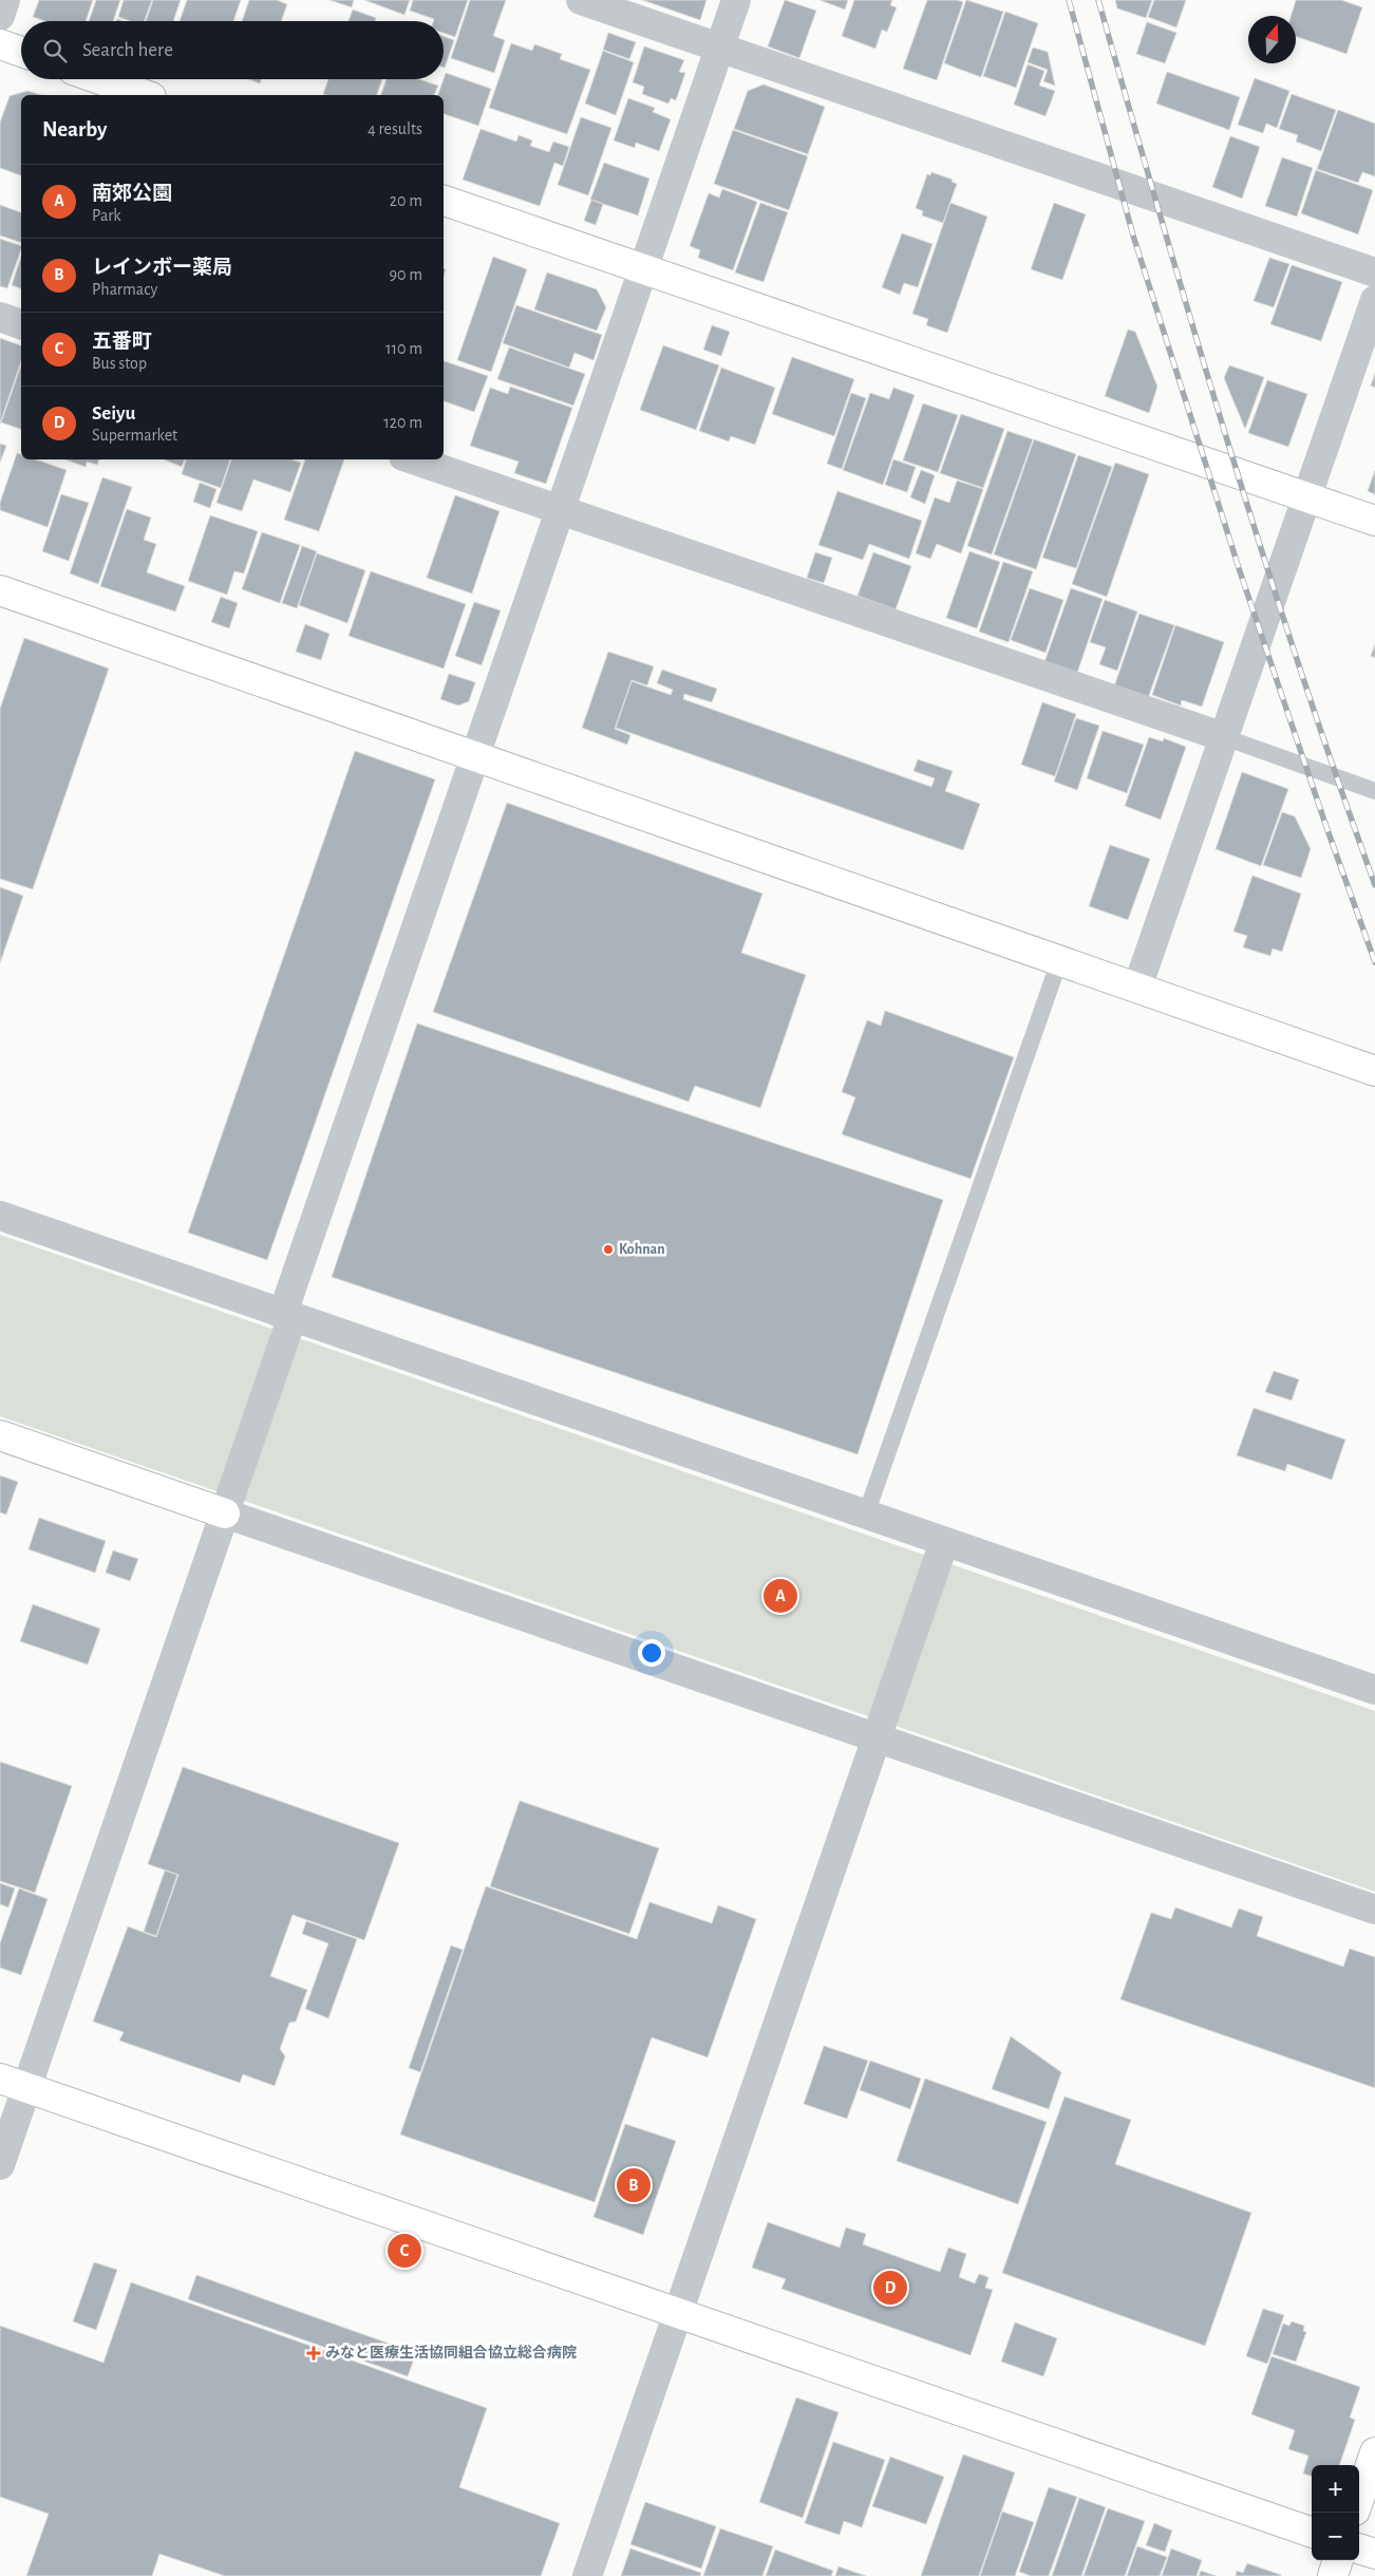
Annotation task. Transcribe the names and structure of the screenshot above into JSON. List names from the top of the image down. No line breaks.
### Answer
{"places":{"other":["Kohnan"],"health":["みなと医療生活協同組合協立総合病院"]},"north":"top","page":{"search":"Search here","heading":["Nearby","4 results"],"list":[{"mark":"A","name":"南郊公園","note":"Park","value":"20 m"},{"mark":"B","name":"レインボー薬局","note":"Pharmacy","value":"90 m"},{"mark":"C","name":"五番町","note":"Bus stop","value":"110 m"},{"mark":"D","name":"Seiyu","note":"Supermarket","value":"120 m"}],"pins":["A","B","C","D"],"map_buttons":["+","−"]}}
